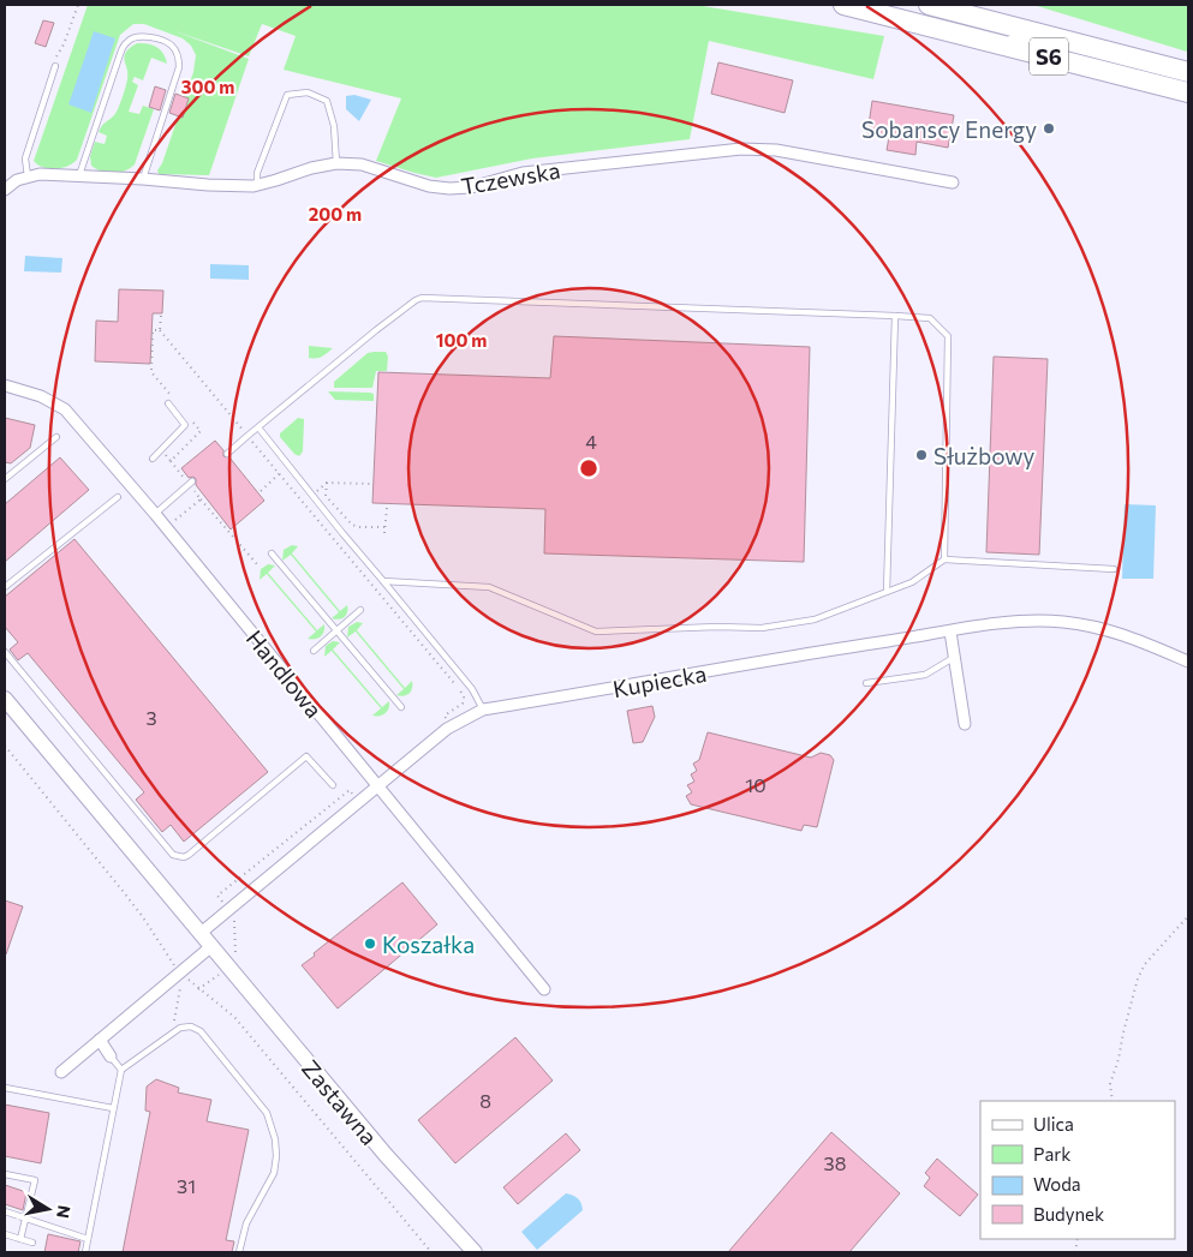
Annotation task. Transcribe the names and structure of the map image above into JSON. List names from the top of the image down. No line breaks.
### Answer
{"streets":{"highway":["S6"],"main road":["Zastawna"],"street":["Tczewska","Handlowa","Kupiecka"]},"crossings":[["Handlowa","Kupiecka"],["Kupiecka","Zastawna"]],"places":["Sobanscy Energy","Służbowy","Koszałka"],"house_numbers":["4","3","10","8","38","31"],"legend":["Ulica","Park","Woda","Budynek"],"north":"right","rings":["300 m","200 m","100 m"]}
